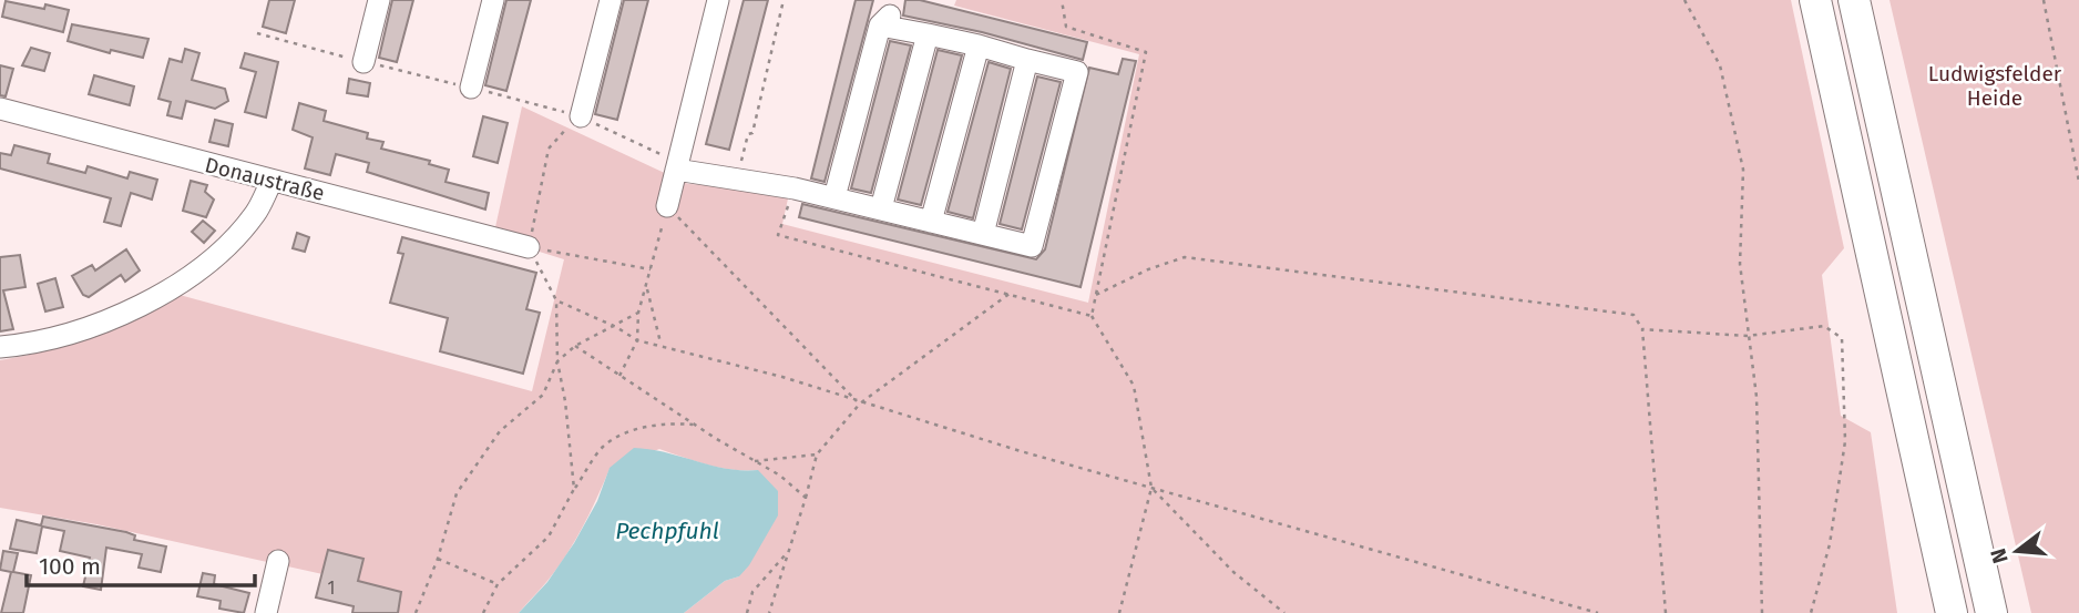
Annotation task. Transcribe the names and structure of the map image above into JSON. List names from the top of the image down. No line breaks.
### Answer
{"streets":{"street":["Donaustraße"]},"water":["Pechpfuhl"],"parks":["Ludwigsfelder Heide"],"house_numbers":["1"],"scale_bar":"100 m","north":"left"}
